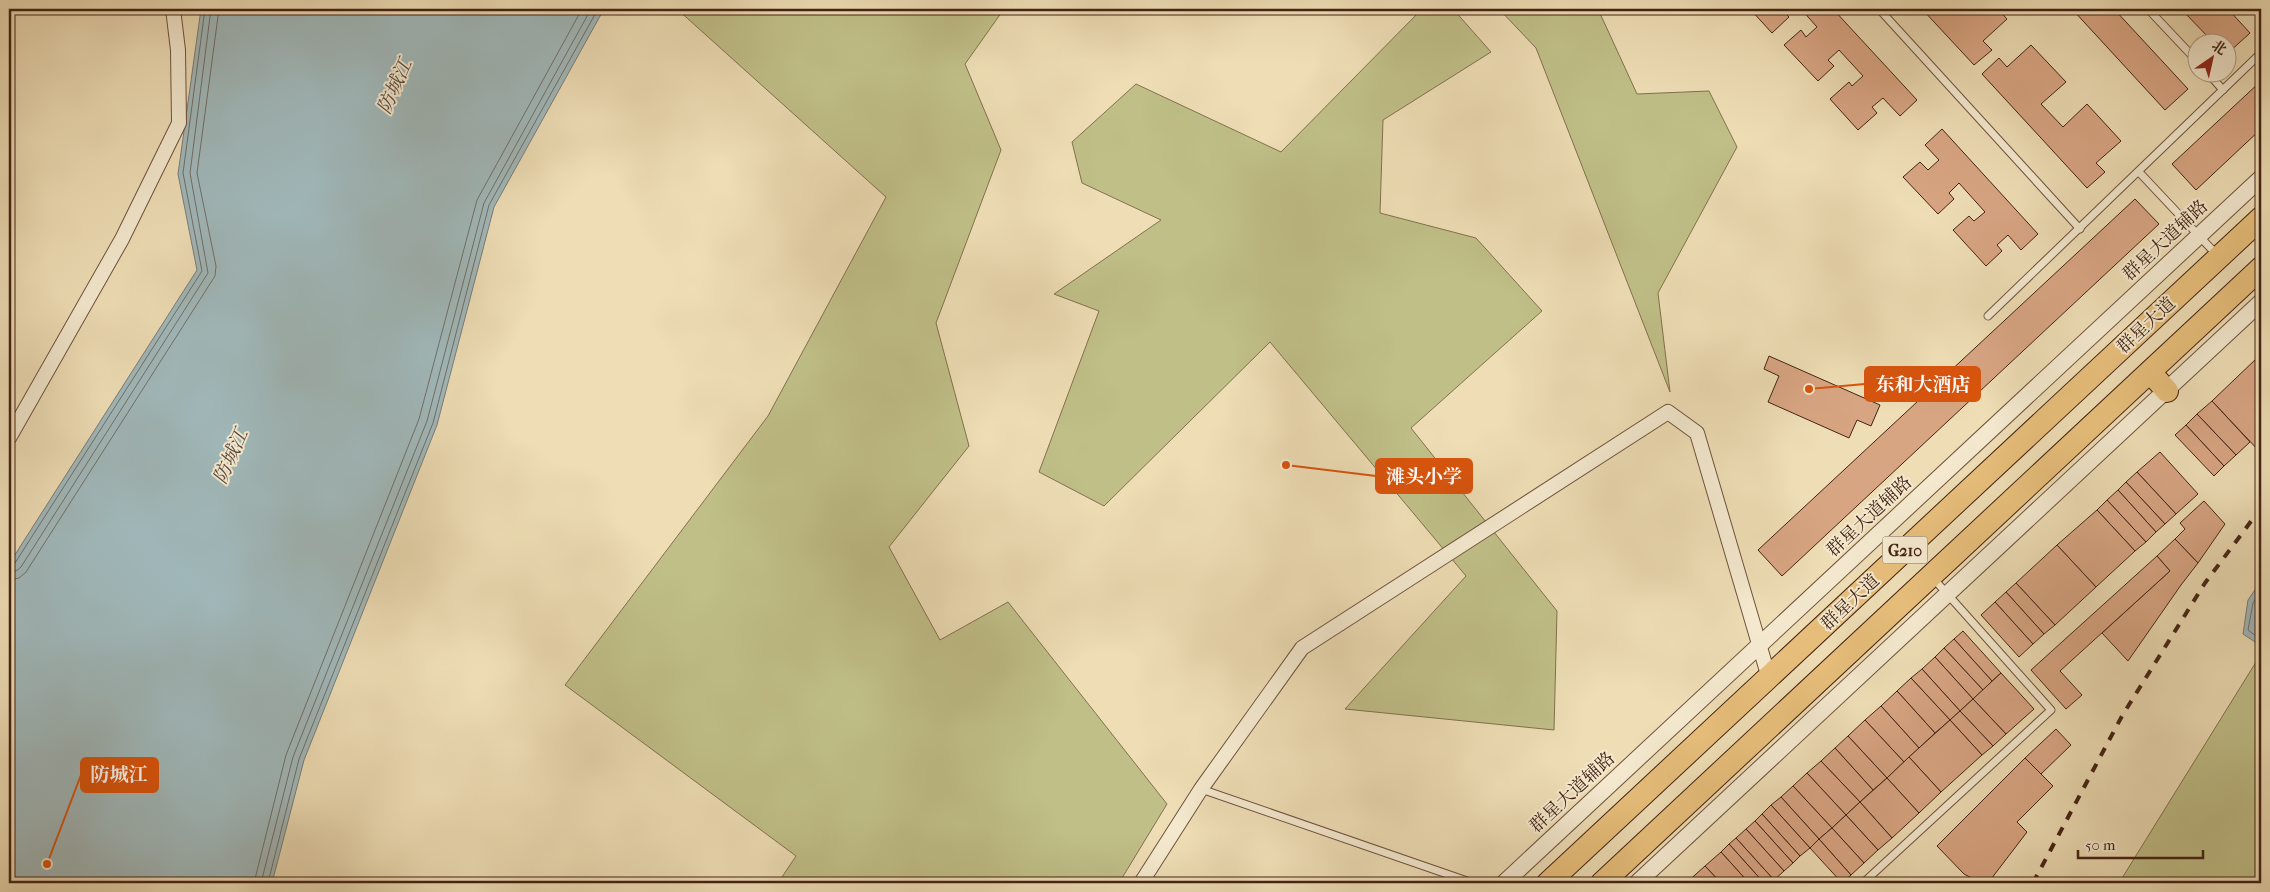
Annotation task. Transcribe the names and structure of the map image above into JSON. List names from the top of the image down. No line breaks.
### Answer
{"streets":{"highway":["群星大道","G210"],"street":["群星大道辅路"]},"water":["防城江"],"places":["东和大酒店","滩头小学","防城江"],"scale_bar":"50 m","north":"top right"}
